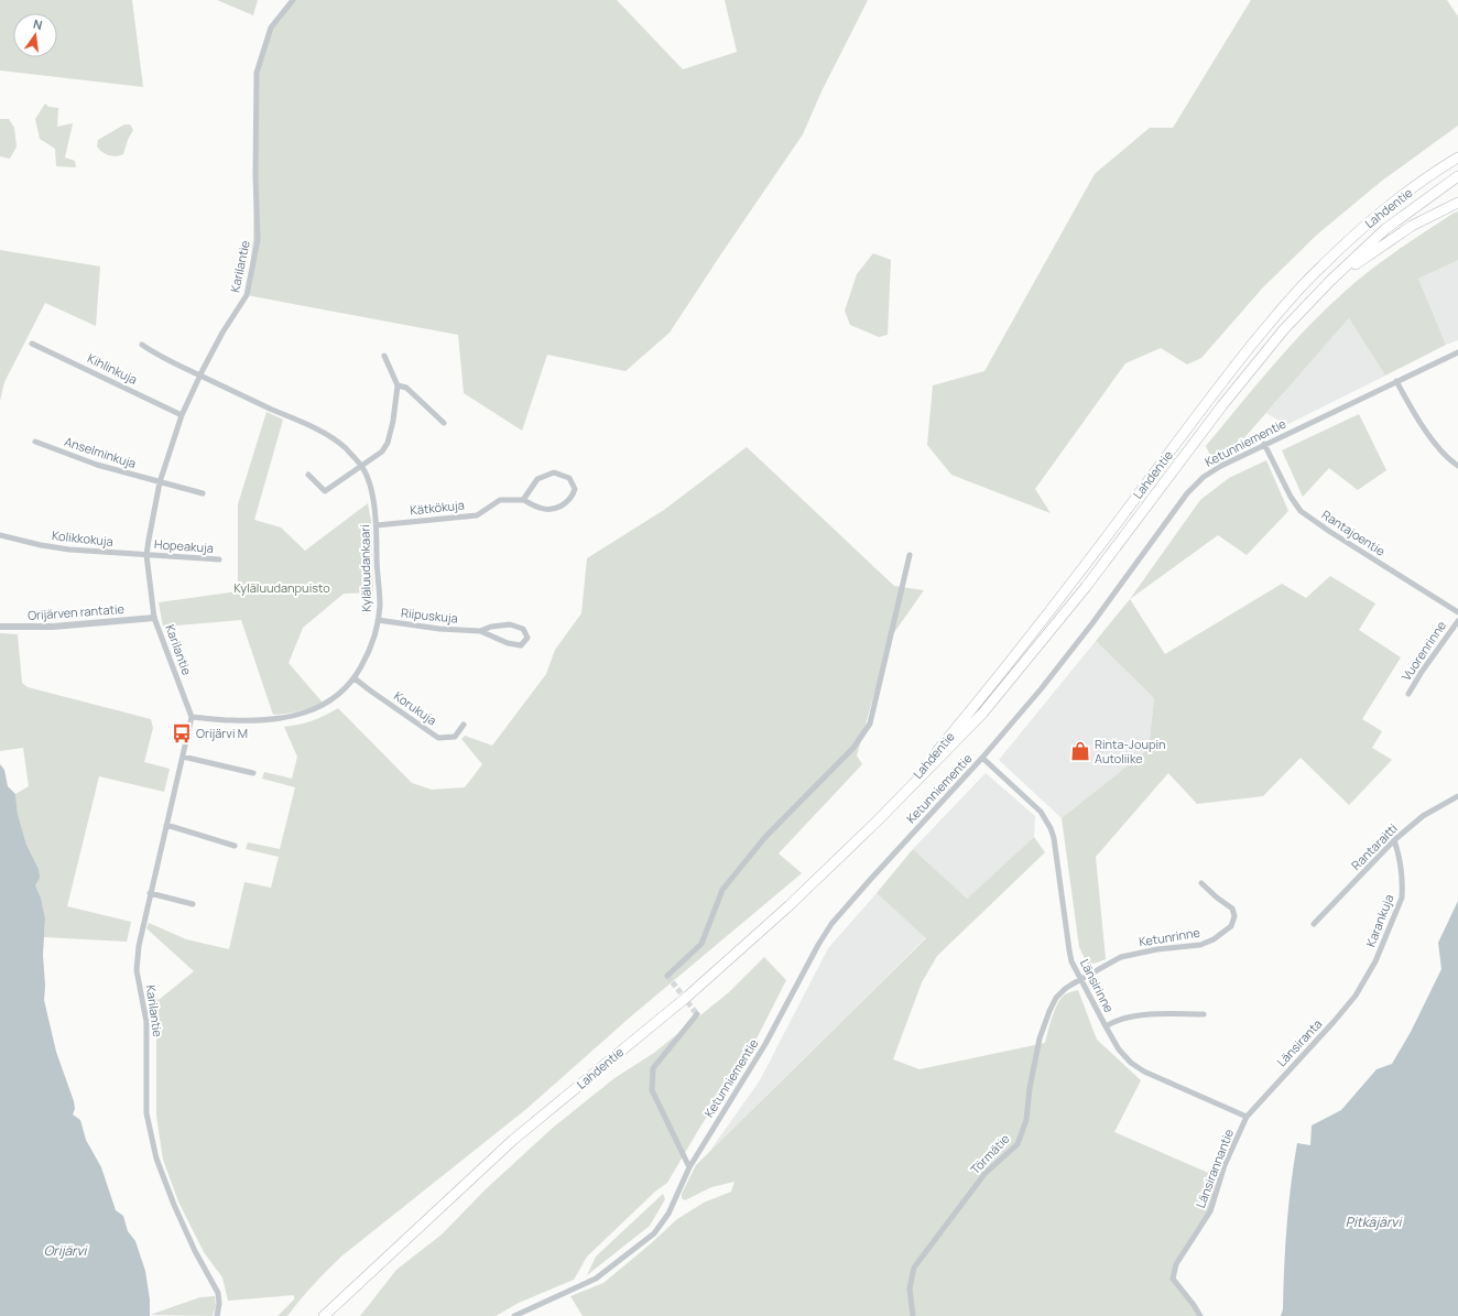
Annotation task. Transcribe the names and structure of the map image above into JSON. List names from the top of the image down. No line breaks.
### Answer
{"streets":{"highway":["Lahdentie"],"street":["Karilantie","Kihlinkuja","Ketunniementie","Anselminkuja","Kätkökuja","Rantajoentie","Kolikkokuja","Hopeakuja","Kyläluudankaari","Orijärven rantatie","Riipuskuja","Vuorenrinne","Korukuja","Rantaraitti","Karankuja","Ketunrinne","Länsirinne","Länsiranta","Törmätie","Länsirannantie"]},"crossings":[["Karilantie","Kihlinkuja"],["Karilantie","Anselminkuja"],["Karilantie","Kolikkokuja"],["Karilantie","Hopeakuja"],["Karilantie","Kyläluudankaari"],["Karilantie","Orijärven rantatie"],["Ketunniementie","Rantajoentie"],["Ketunniementie","Länsirinne"],["Kätkökuja","Kyläluudankaari"],["Kolikkokuja","Hopeakuja"],["Kyläluudankaari","Riipuskuja"],["Kyläluudankaari","Korukuja"],["Rantaraitti","Karankuja"],["Karankuja","Länsiranta"],["Ketunrinne","Länsirinne"],["Ketunrinne","Törmätie"],["Länsirinne","Länsiranta"],["Länsirinne","Törmätie"],["Länsirinne","Länsirannantie"],["Länsiranta","Länsirannantie"]],"water":["Pitkäjärvi","Orijärvi"],"parks":["Kyläluudanpuisto"],"places":{"bus stop":["Orijärvi M"],"shop":["Rinta-Joupin Autoliike"]},"north":"top"}
